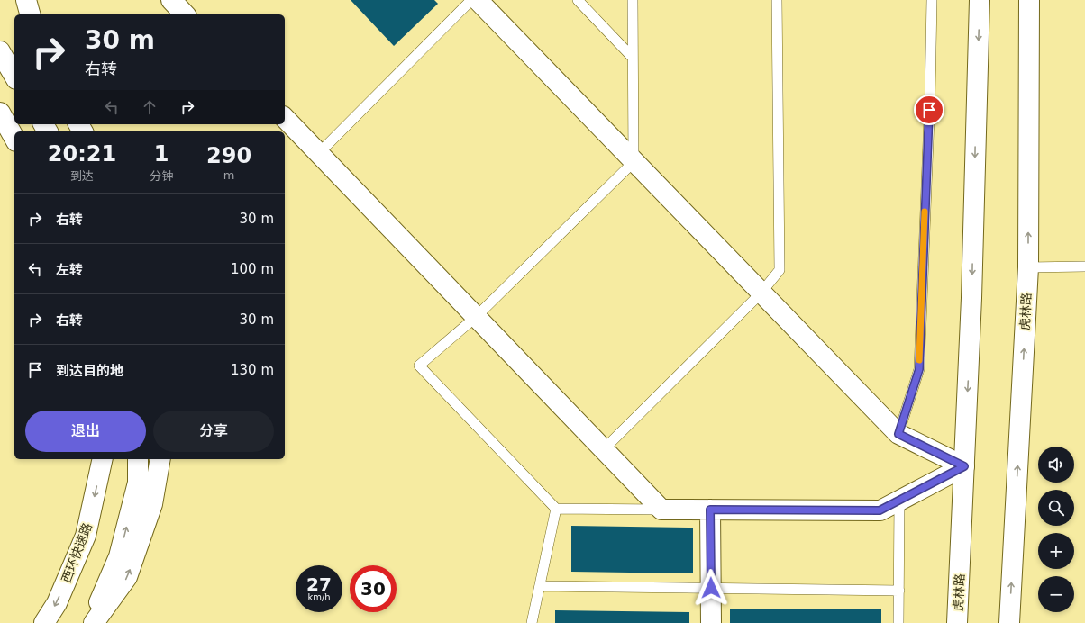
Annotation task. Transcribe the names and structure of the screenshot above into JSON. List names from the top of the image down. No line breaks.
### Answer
{"streets":{"main road":["虎林路","西环快速路"]},"page":{"turn":["30 m","右转"],"eta":["20:21","到达","1","分钟","290","m"],"list":[{"name":"右转","value":"30 m"},{"name":"左转","value":"100 m"},{"name":"右转","value":"30 m"},{"name":"到达目的地","value":"130 m"}],"buttons":["退出","分享"],"map_buttons":["+","−"],"speed":"27 km/h","limit":"30"}}
